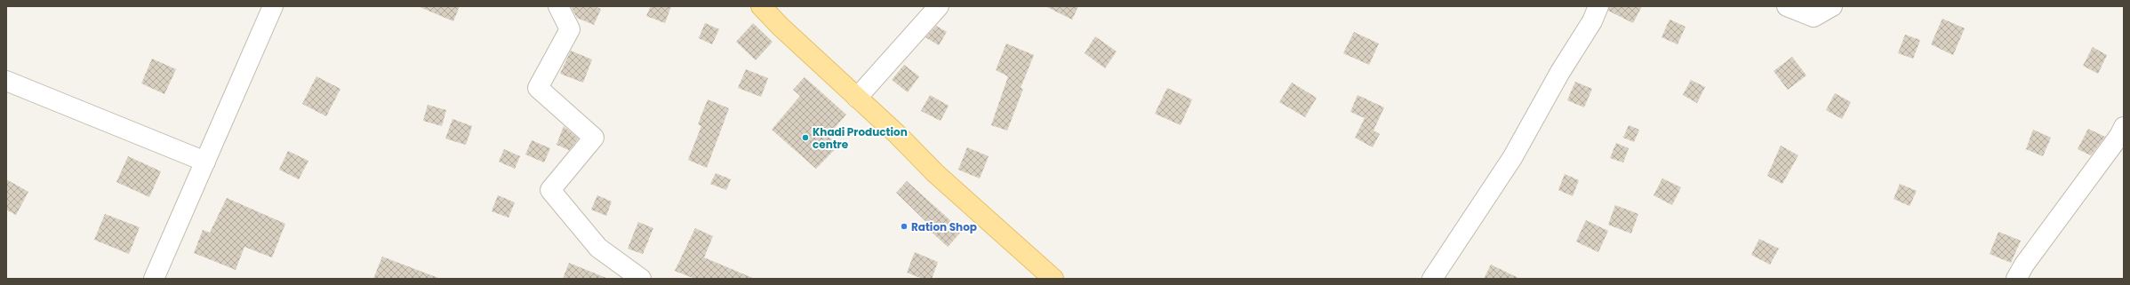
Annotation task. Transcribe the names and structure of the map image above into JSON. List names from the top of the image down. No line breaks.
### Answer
{"places":["Khadi Production centre","Ration Shop"]}
